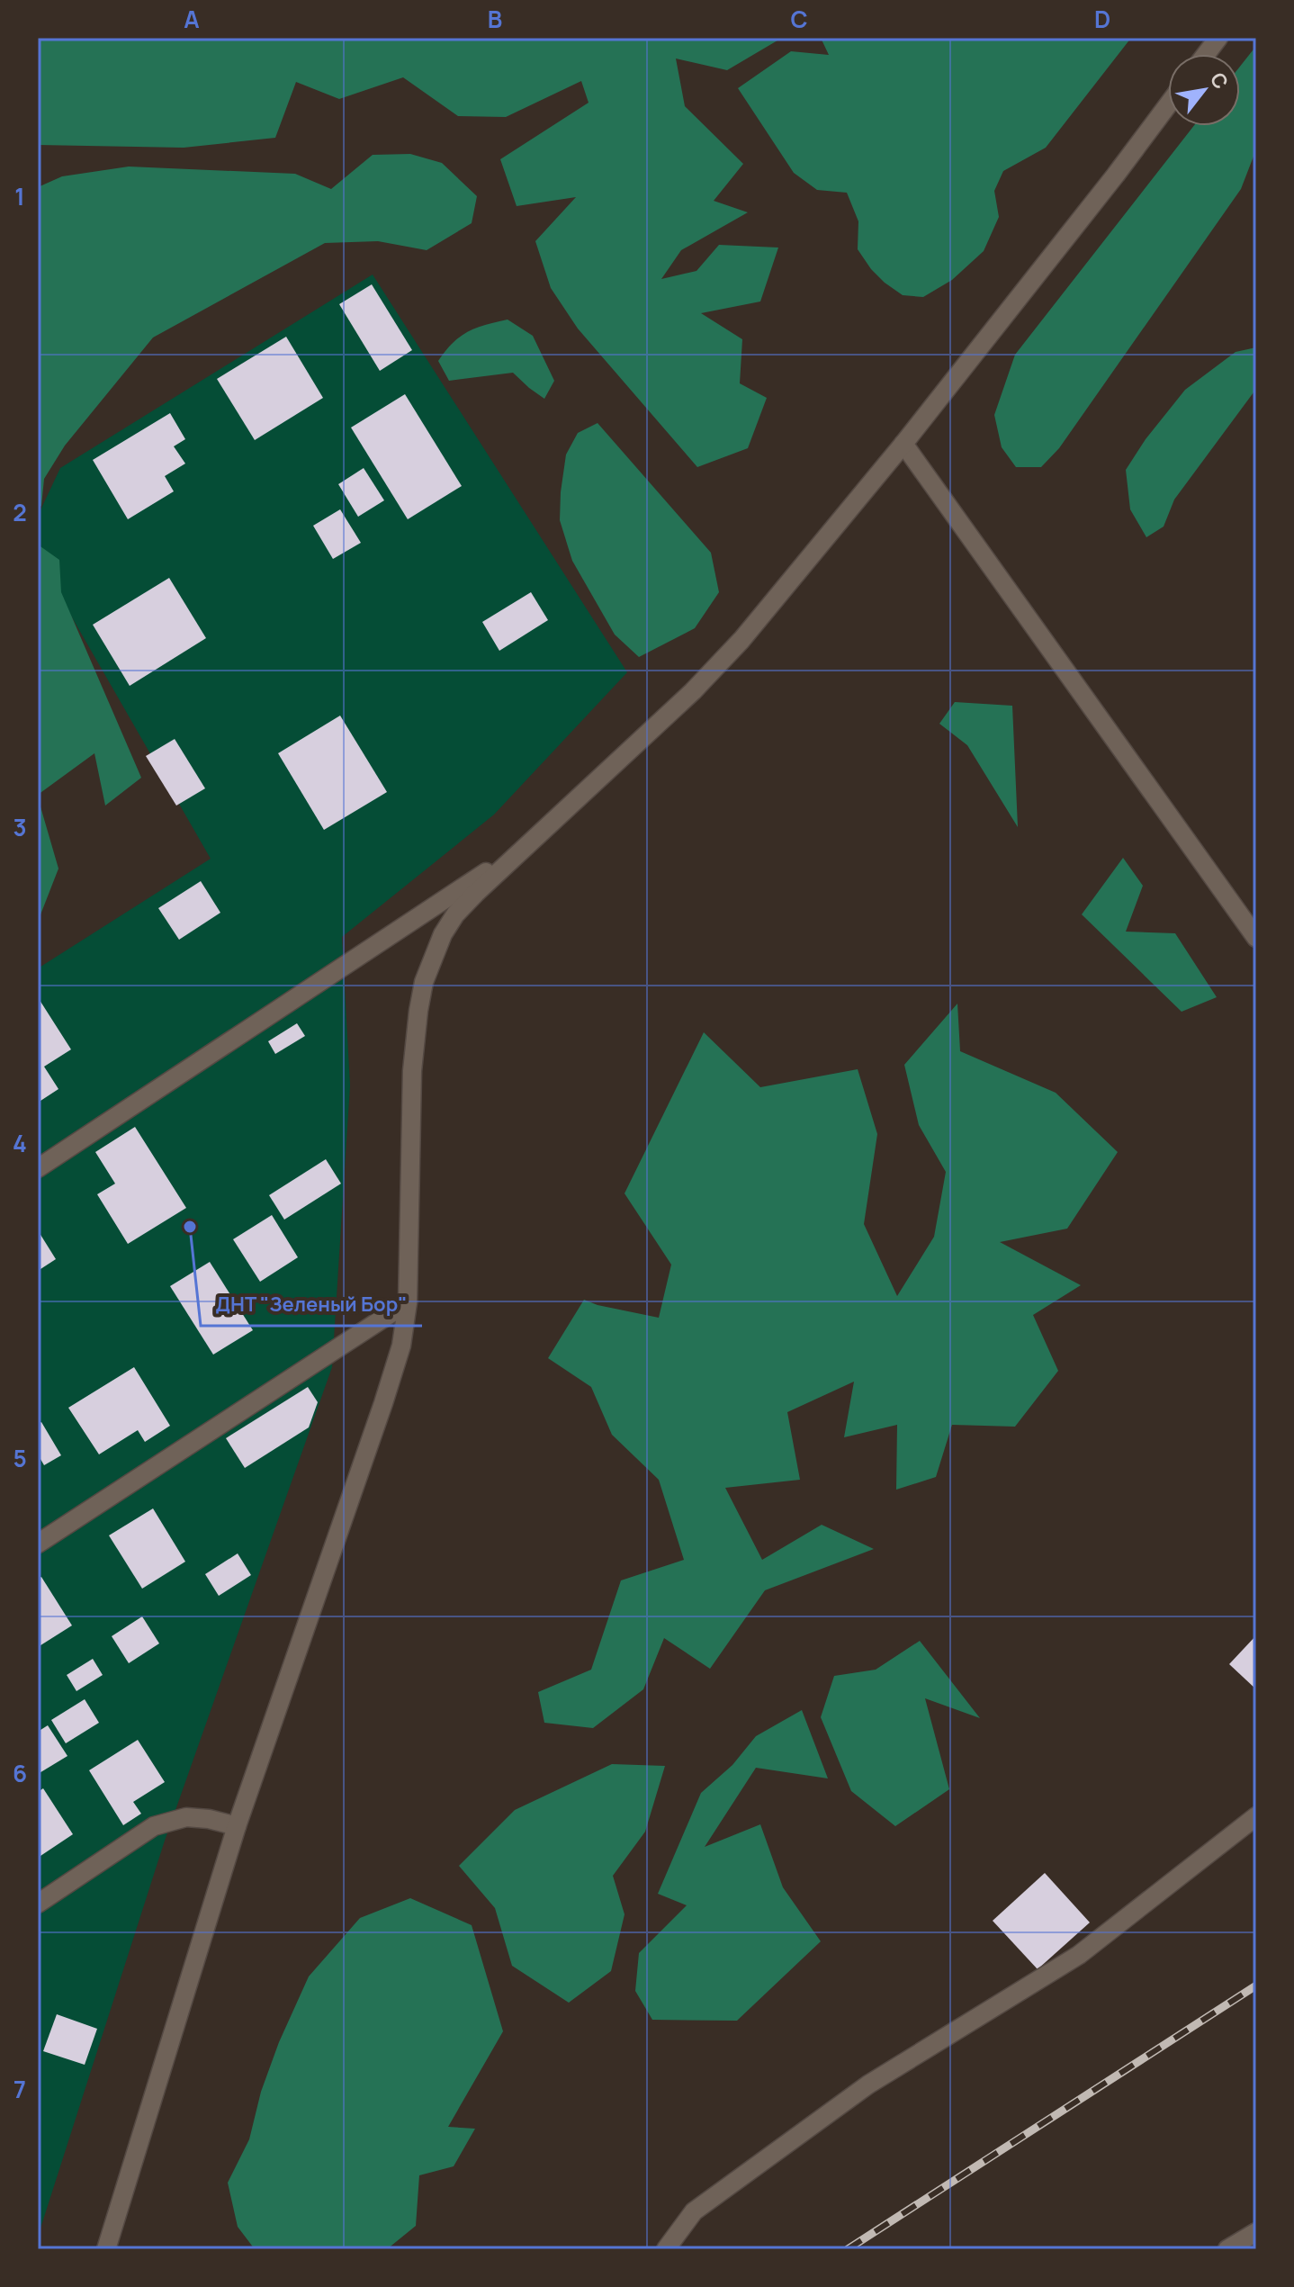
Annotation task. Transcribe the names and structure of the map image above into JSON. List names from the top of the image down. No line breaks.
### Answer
{"places":["ДНТ \"Зеленый Бор\""],"north":"top right","grid":{"columns":["A","B","C","D"],"rows":["1","2","3","4","5","6","7"]}}
